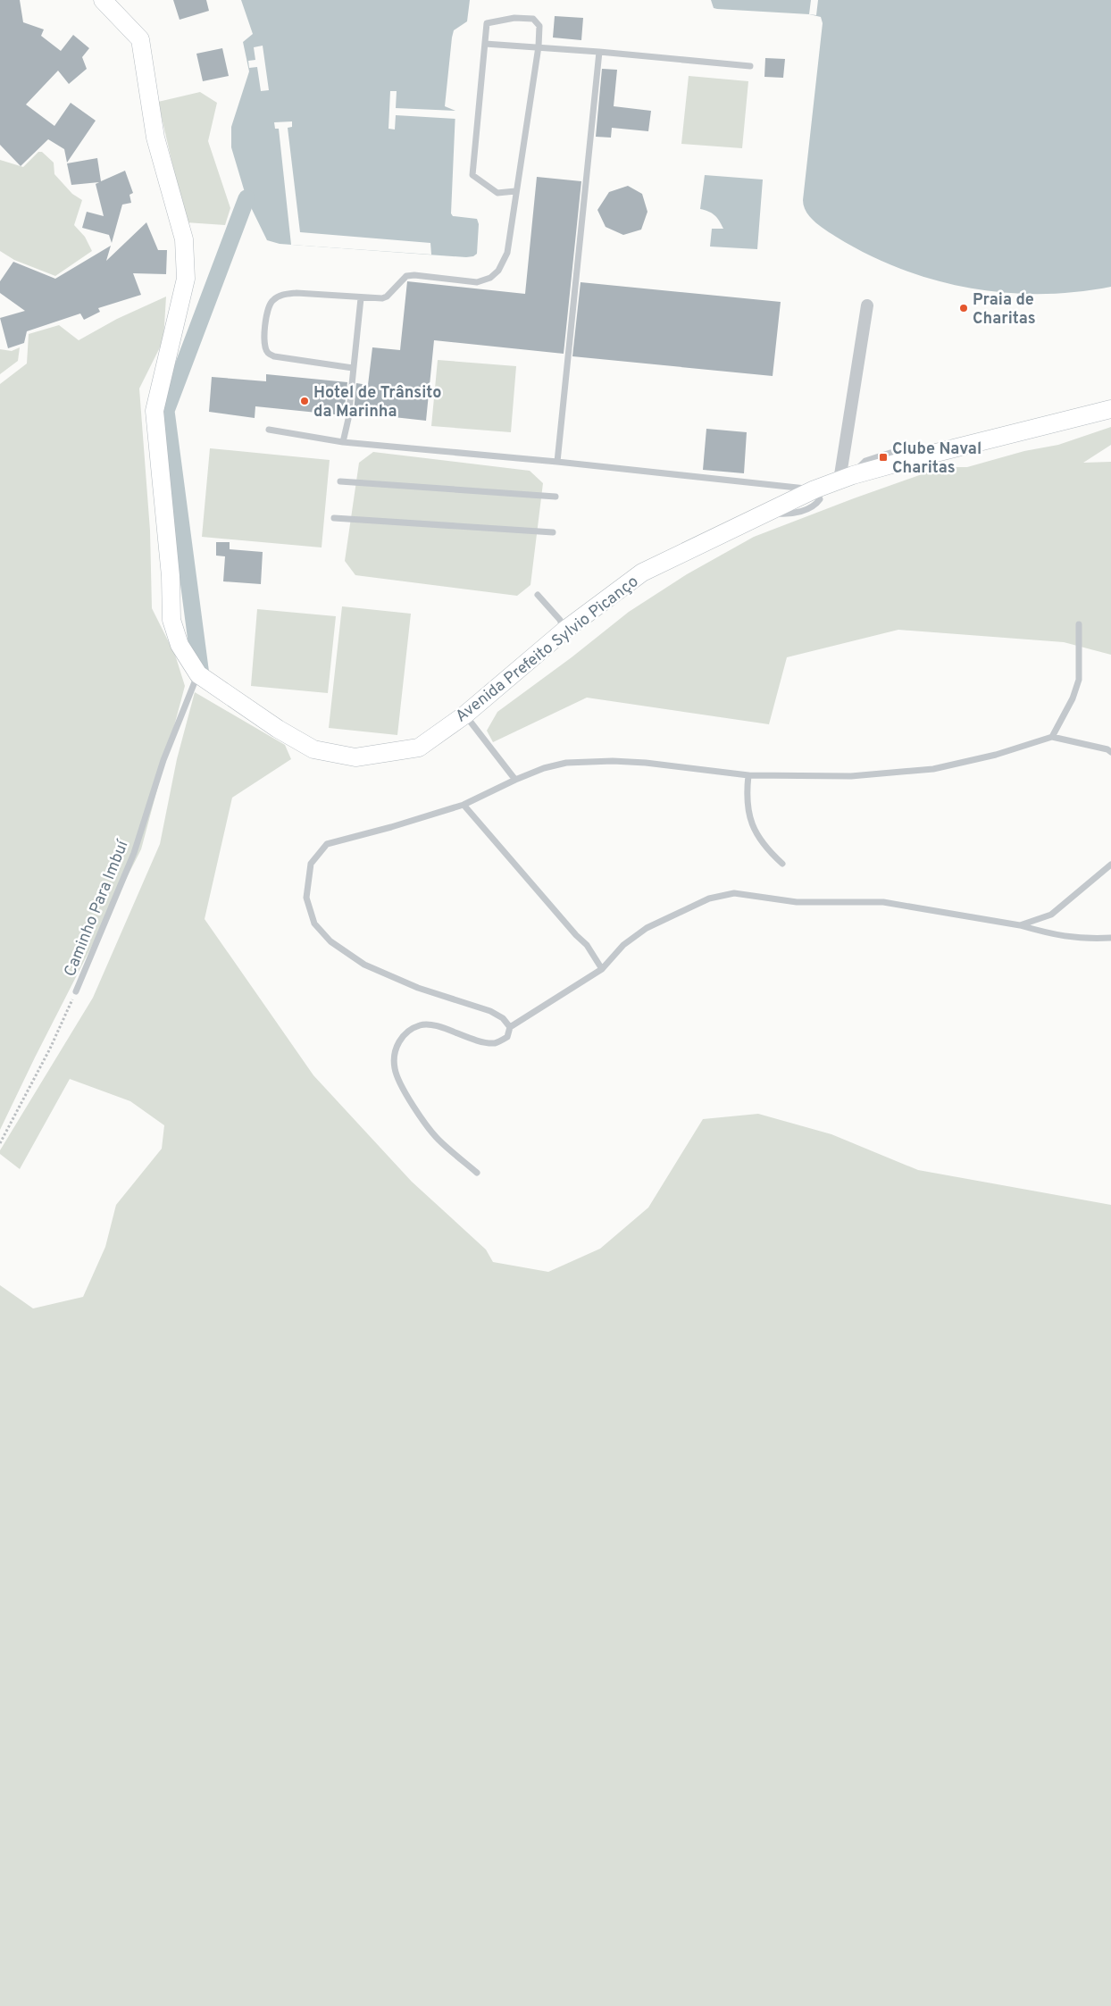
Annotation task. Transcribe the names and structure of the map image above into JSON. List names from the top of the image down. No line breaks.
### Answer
{"streets":{"street":["Avenida Prefeito Sylvio Picanço"],"lane":["Caminho Para Imbuí"]},"crossings":[["Avenida Prefeito Sylvio Picanço","Caminho Para Imbuí"]],"places":{"other":["Praia de Charitas","Hotel de Trânsito da Marinha"],"transit":["Clube Naval Charitas"]}}
